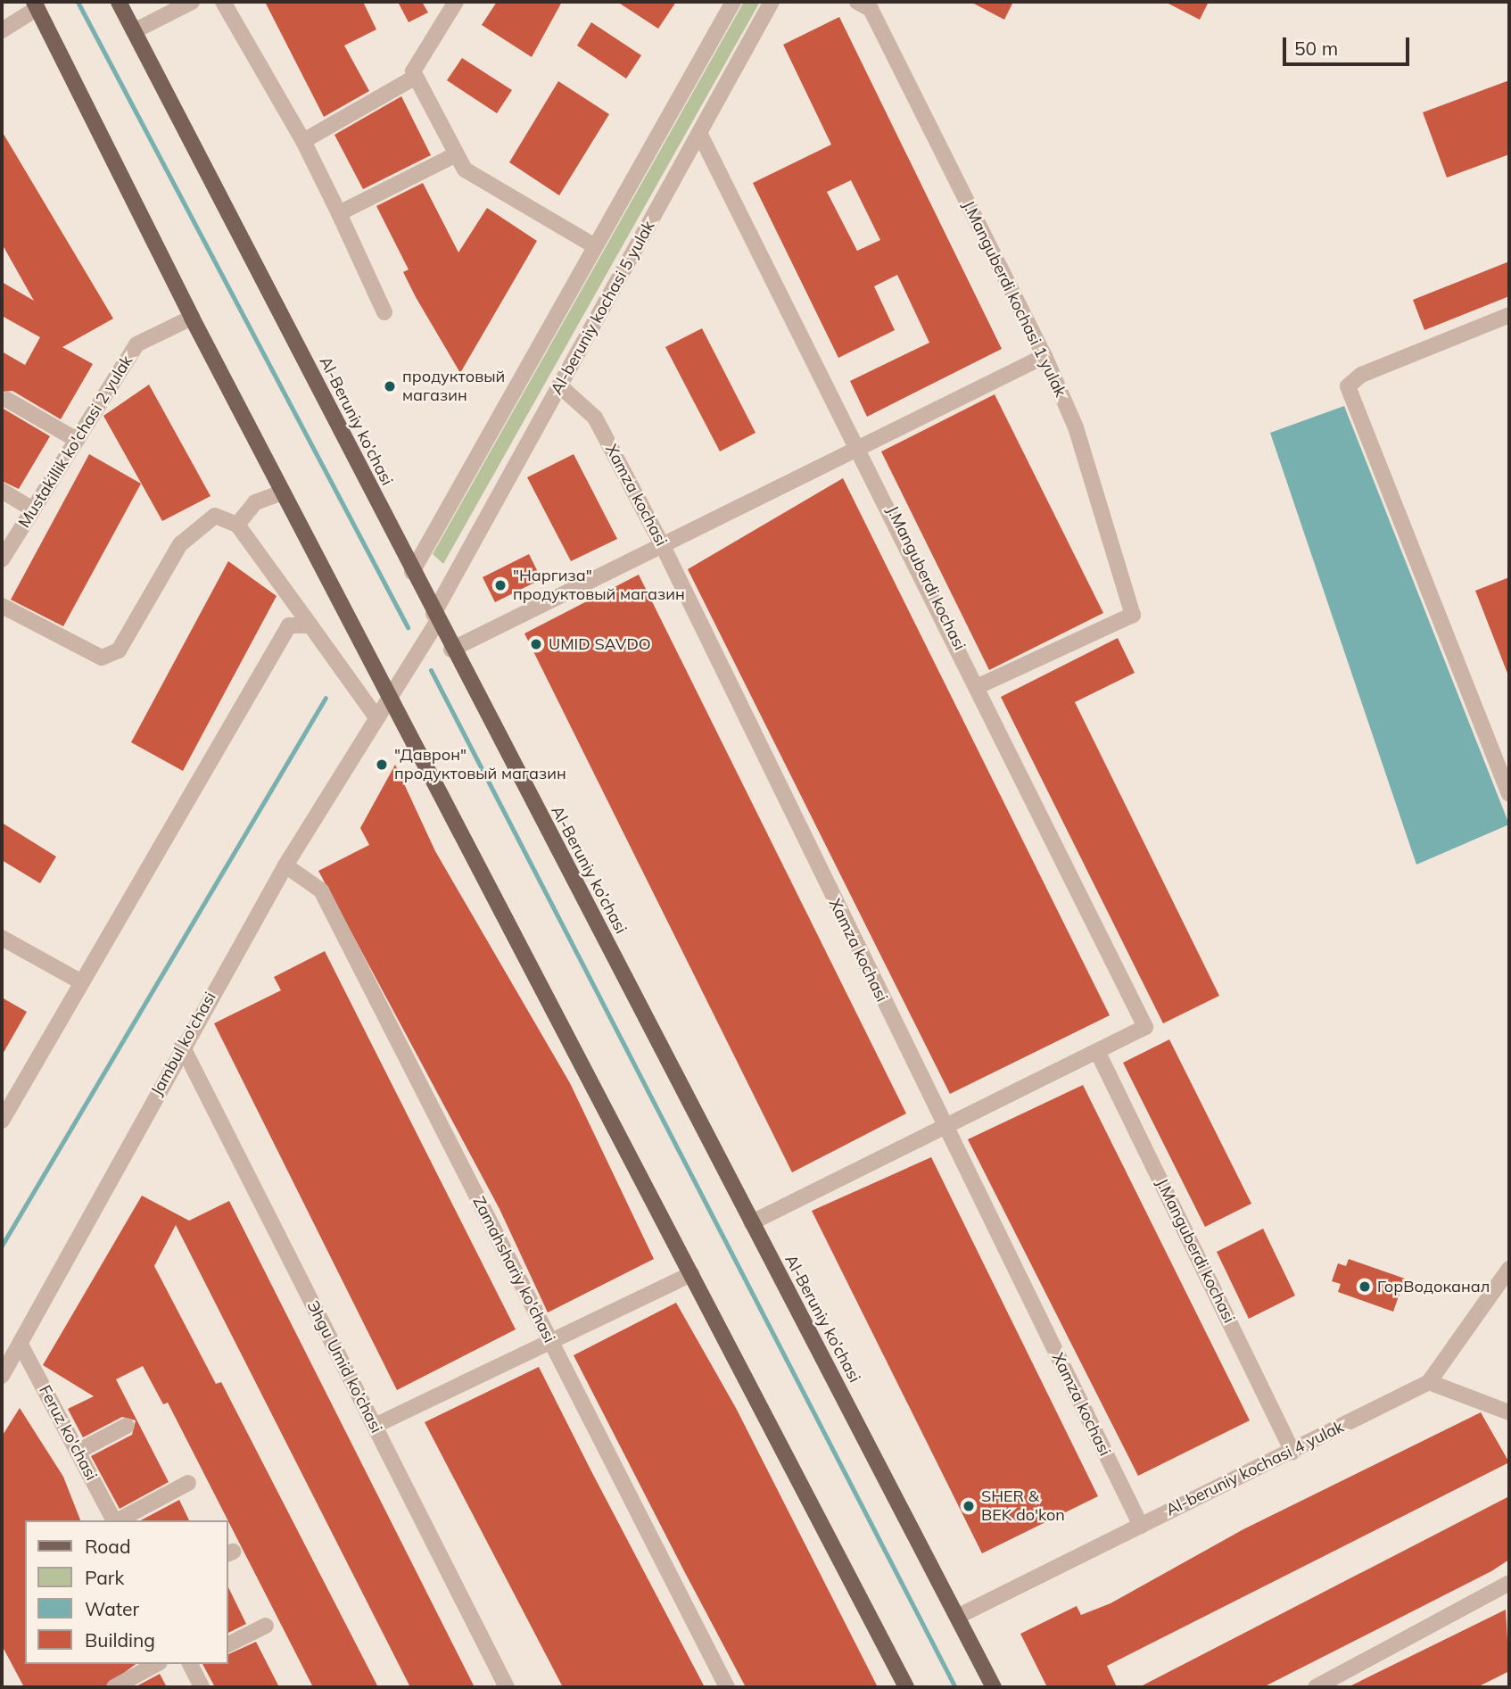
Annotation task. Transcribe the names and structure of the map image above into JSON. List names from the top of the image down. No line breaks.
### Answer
{"streets":{"main road":["Al-Beruniy ko’chasi"],"street":["J.Manguberdi kochasi 1 yulak","Al-beruniy kochasi 5 yulak","Mustakillik ko'chasi 2 yulak","Xamza kochasi","J.Manguberdi kochasi","Jambul ko'chasi","Zamahshariy ko'chasi","Эhgu Umid ko’chasi","Feruz ko'chasi","Al-beruniy kochasi 4 yulak"]},"crossings":[["J.Manguberdi kochasi 1 yulak","J.Manguberdi kochasi"],["Al-beruniy kochasi 5 yulak","Al-Beruniy ko’chasi"],["Al-beruniy kochasi 5 yulak","Xamza kochasi"],["Al-beruniy kochasi 5 yulak","J.Manguberdi kochasi"],["Al-beruniy kochasi 5 yulak","Jambul ko'chasi"],["Al-Beruniy ko’chasi","Jambul ko'chasi"],["Al-Beruniy ko’chasi","Al-beruniy kochasi 4 yulak"],["Xamza kochasi","Al-beruniy kochasi 4 yulak"],["J.Manguberdi kochasi","Al-beruniy kochasi 4 yulak"],["Jambul ko'chasi","Zamahshariy ko'chasi"],["Jambul ko'chasi","Эhgu Umid ko’chasi"],["Jambul ko'chasi","Feruz ko'chasi"]],"places":["продуктовый магазин","\"Наргиза\" продуктовый магазин","UMID SAVDO","\"Даврон\" продуктовый магазин","ГорВодоканал","SHER & BEK do'kon"],"legend":["Road","Park","Water","Building"],"scale_bar":"50 m"}
